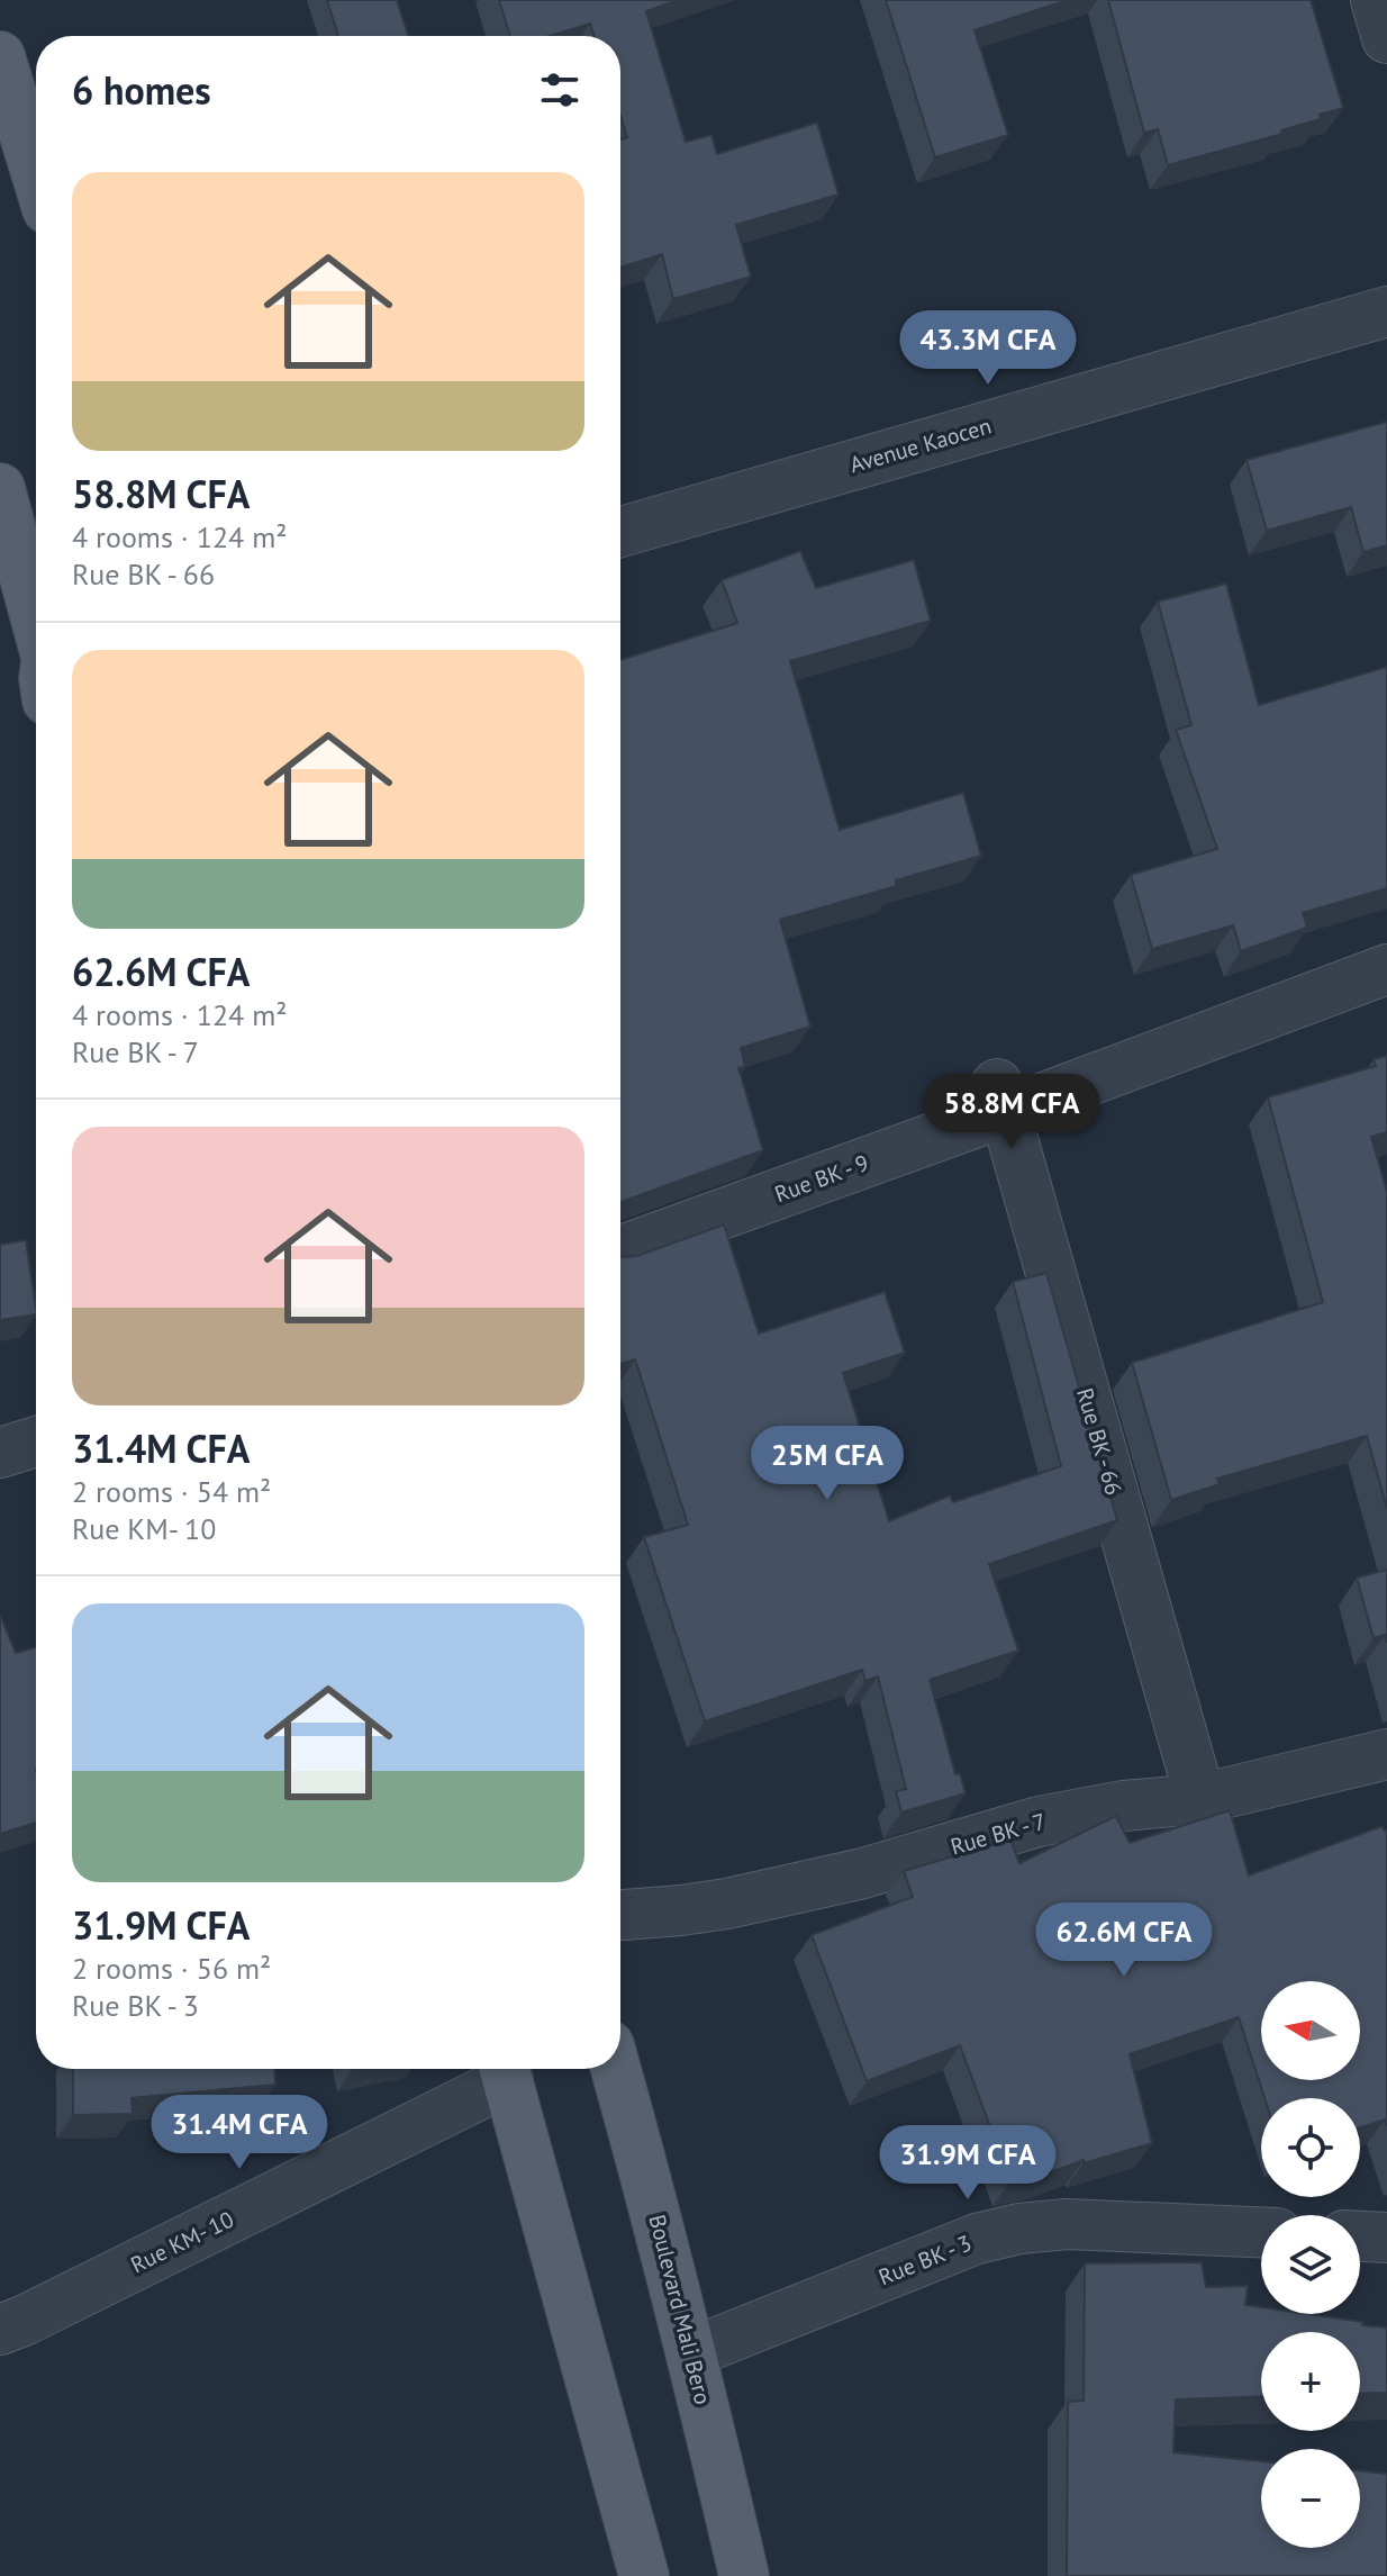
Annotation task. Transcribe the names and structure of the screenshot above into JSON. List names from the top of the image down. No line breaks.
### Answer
{"streets":{"main road":["Boulevard Mali Bero"],"street":["Avenue Kaocen","Rue BK - 9","Rue BK - 66","Rue BK - 7","Rue KM- 10","Rue BK - 3"]},"crossings":[["Rue BK - 9","Rue BK - 66"],["Rue BK - 66","Rue BK - 7"],["Rue BK - 3","Boulevard Mali Bero"]],"north":"left","page":{"heading":"6 homes","list":[{"name":"58.8M CFA","note":"4 rooms · 124 m² · Rue BK - 66"},{"name":"62.6M CFA","note":"4 rooms · 124 m² · Rue BK - 7"},{"name":"31.4M CFA","note":"2 rooms · 54 m² · Rue KM- 10"},{"name":"31.9M CFA","note":"2 rooms · 56 m² · Rue BK - 3"}],"price":["43.3M CFA","58.8M CFA","25M CFA","62.6M CFA","31.4M CFA","31.9M CFA"],"map_buttons":["+","−"]}}
